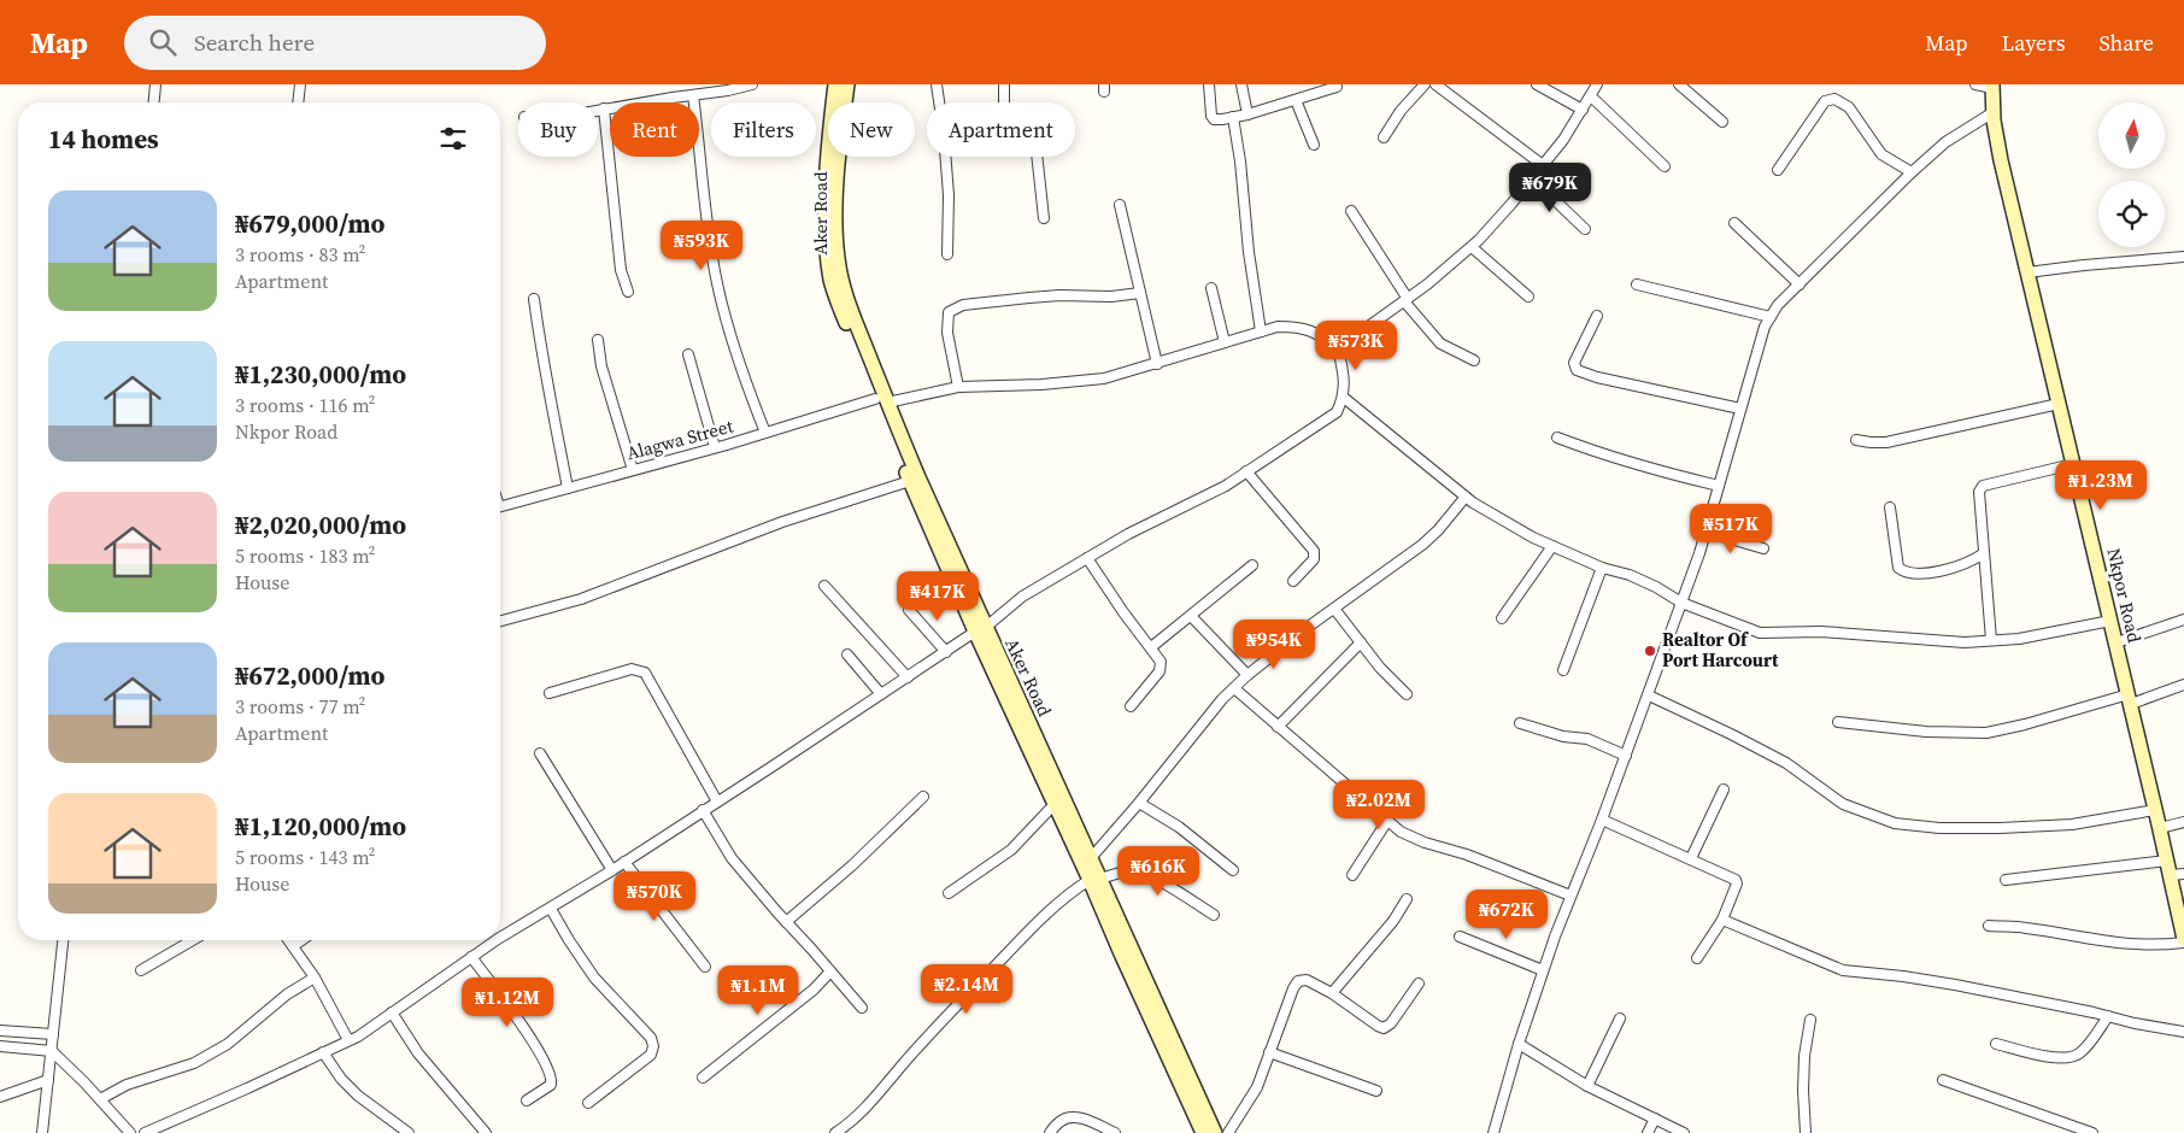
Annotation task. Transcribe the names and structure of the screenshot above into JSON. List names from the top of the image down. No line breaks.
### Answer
{"streets":{"street":["Aker Road","Alagwa Street","Nkpor Road"]},"crossings":[["Aker Road","Alagwa Street"]],"places":["Realtor Of Port Harcourt"],"north":"top","page":{"header":"Map","search":"Search here","nav":["Map","Layers","Share"],"chip":["Buy","Rent","Filters","New","Apartment"],"heading":"14 homes","price":["₦679K","₦593K","₦573K","₦1.23M","₦517K","₦417K","₦954K","₦2.02M","₦616K","₦570K","₦672K","₦2.14M","₦1.1M","₦1.12M"],"list":[{"name":"₦679,000/mo","note":"3 rooms · 83 m² · Apartment"},{"name":"₦1,230,000/mo","note":"3 rooms · 116 m² · Nkpor Road"},{"name":"₦2,020,000/mo","note":"5 rooms · 183 m² · House"},{"name":"₦672,000/mo","note":"3 rooms · 77 m² · Apartment"},{"name":"₦1,120,000/mo","note":"5 rooms · 143 m² · House"}]}}
